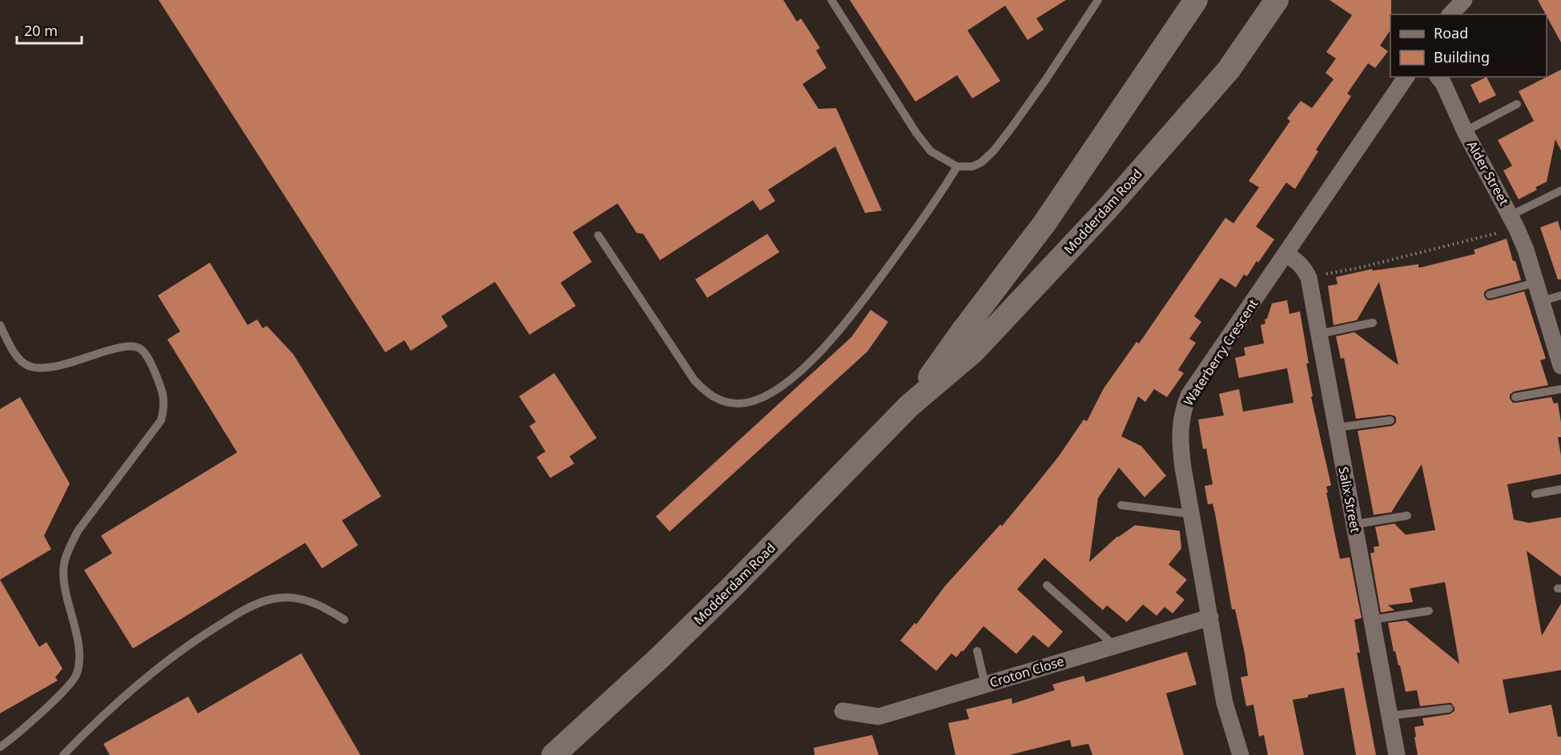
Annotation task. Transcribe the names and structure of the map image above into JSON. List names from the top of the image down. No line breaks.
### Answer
{"streets":{"street":["Alder Street","Modderdam Road","Waterberry Crescent","Salix Street","Croton Close"]},"crossings":[["Waterberry Crescent","Salix Street"],["Waterberry Crescent","Croton Close"]],"legend":["Road","Building"],"scale_bar":"20 m"}
